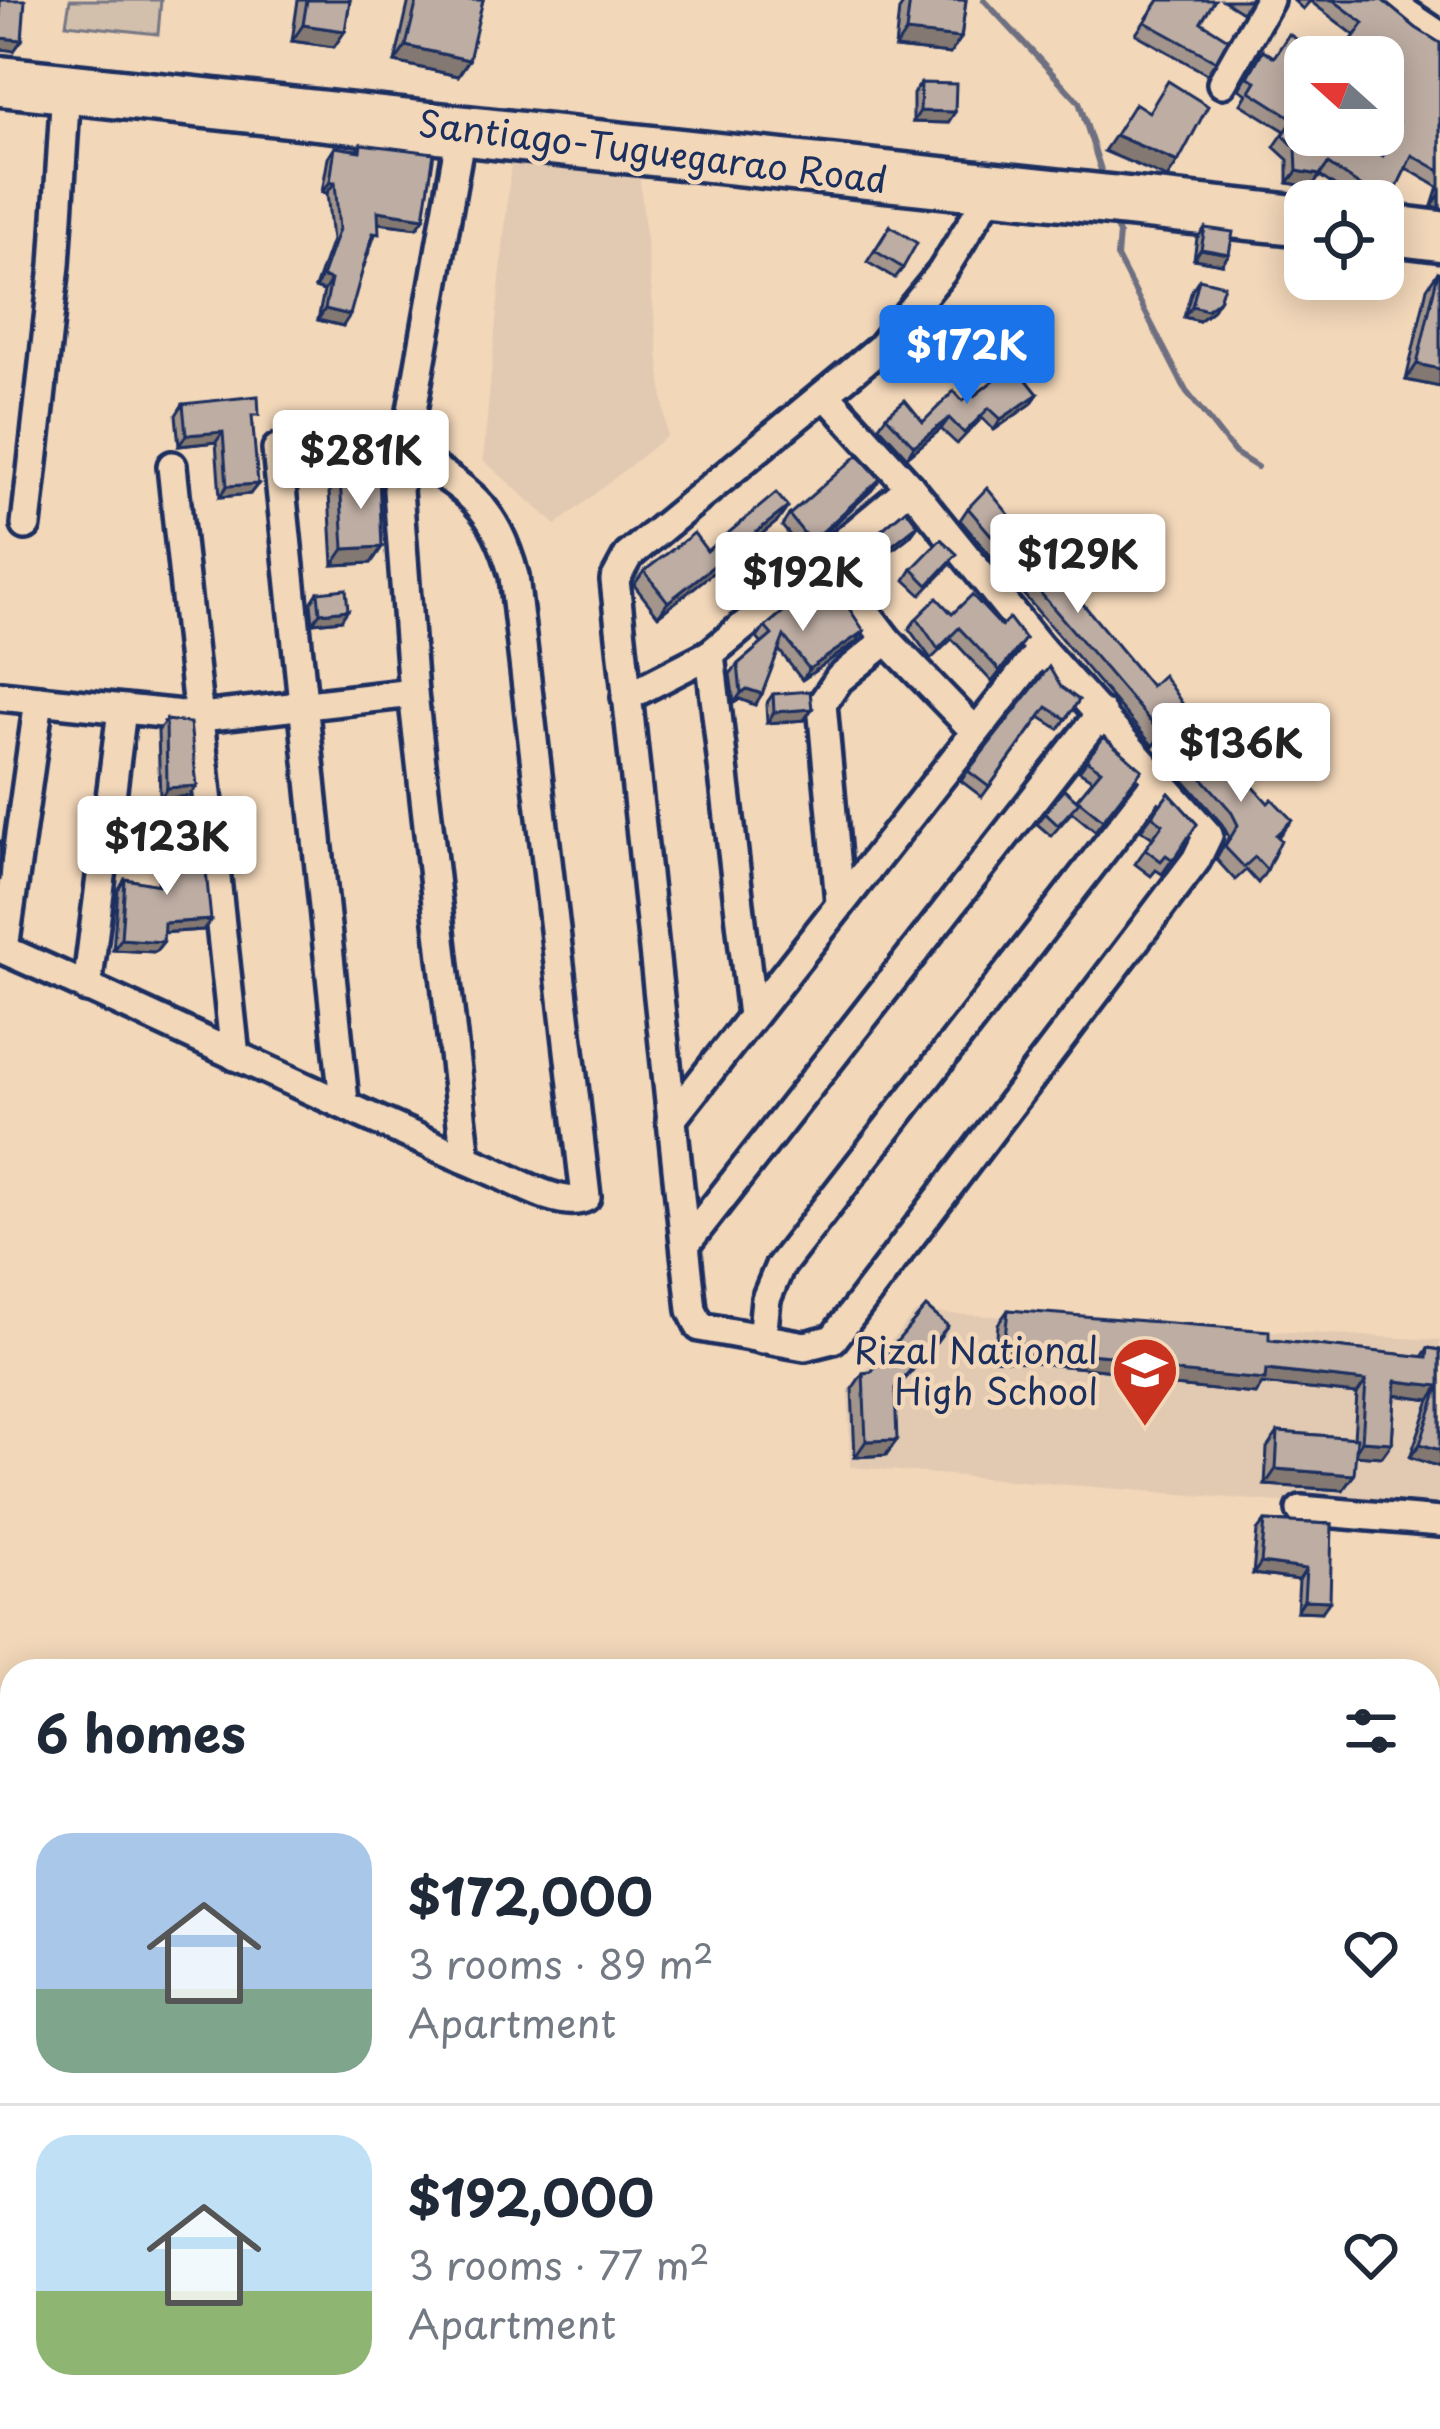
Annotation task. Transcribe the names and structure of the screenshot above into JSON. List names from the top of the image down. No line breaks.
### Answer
{"streets":{"highway":["Santiago-Tuguegarao Road"]},"places":{"school or university":["Rizal National High School"]},"north":"left","page":{"price":["$172K","$281K","$129K","$192K","$136K","$123K"],"heading":"6 homes","list":[{"name":"$172,000","note":"3 rooms · 89 m² · Apartment"},{"name":"$192,000","note":"3 rooms · 77 m² · Apartment"}]}}
